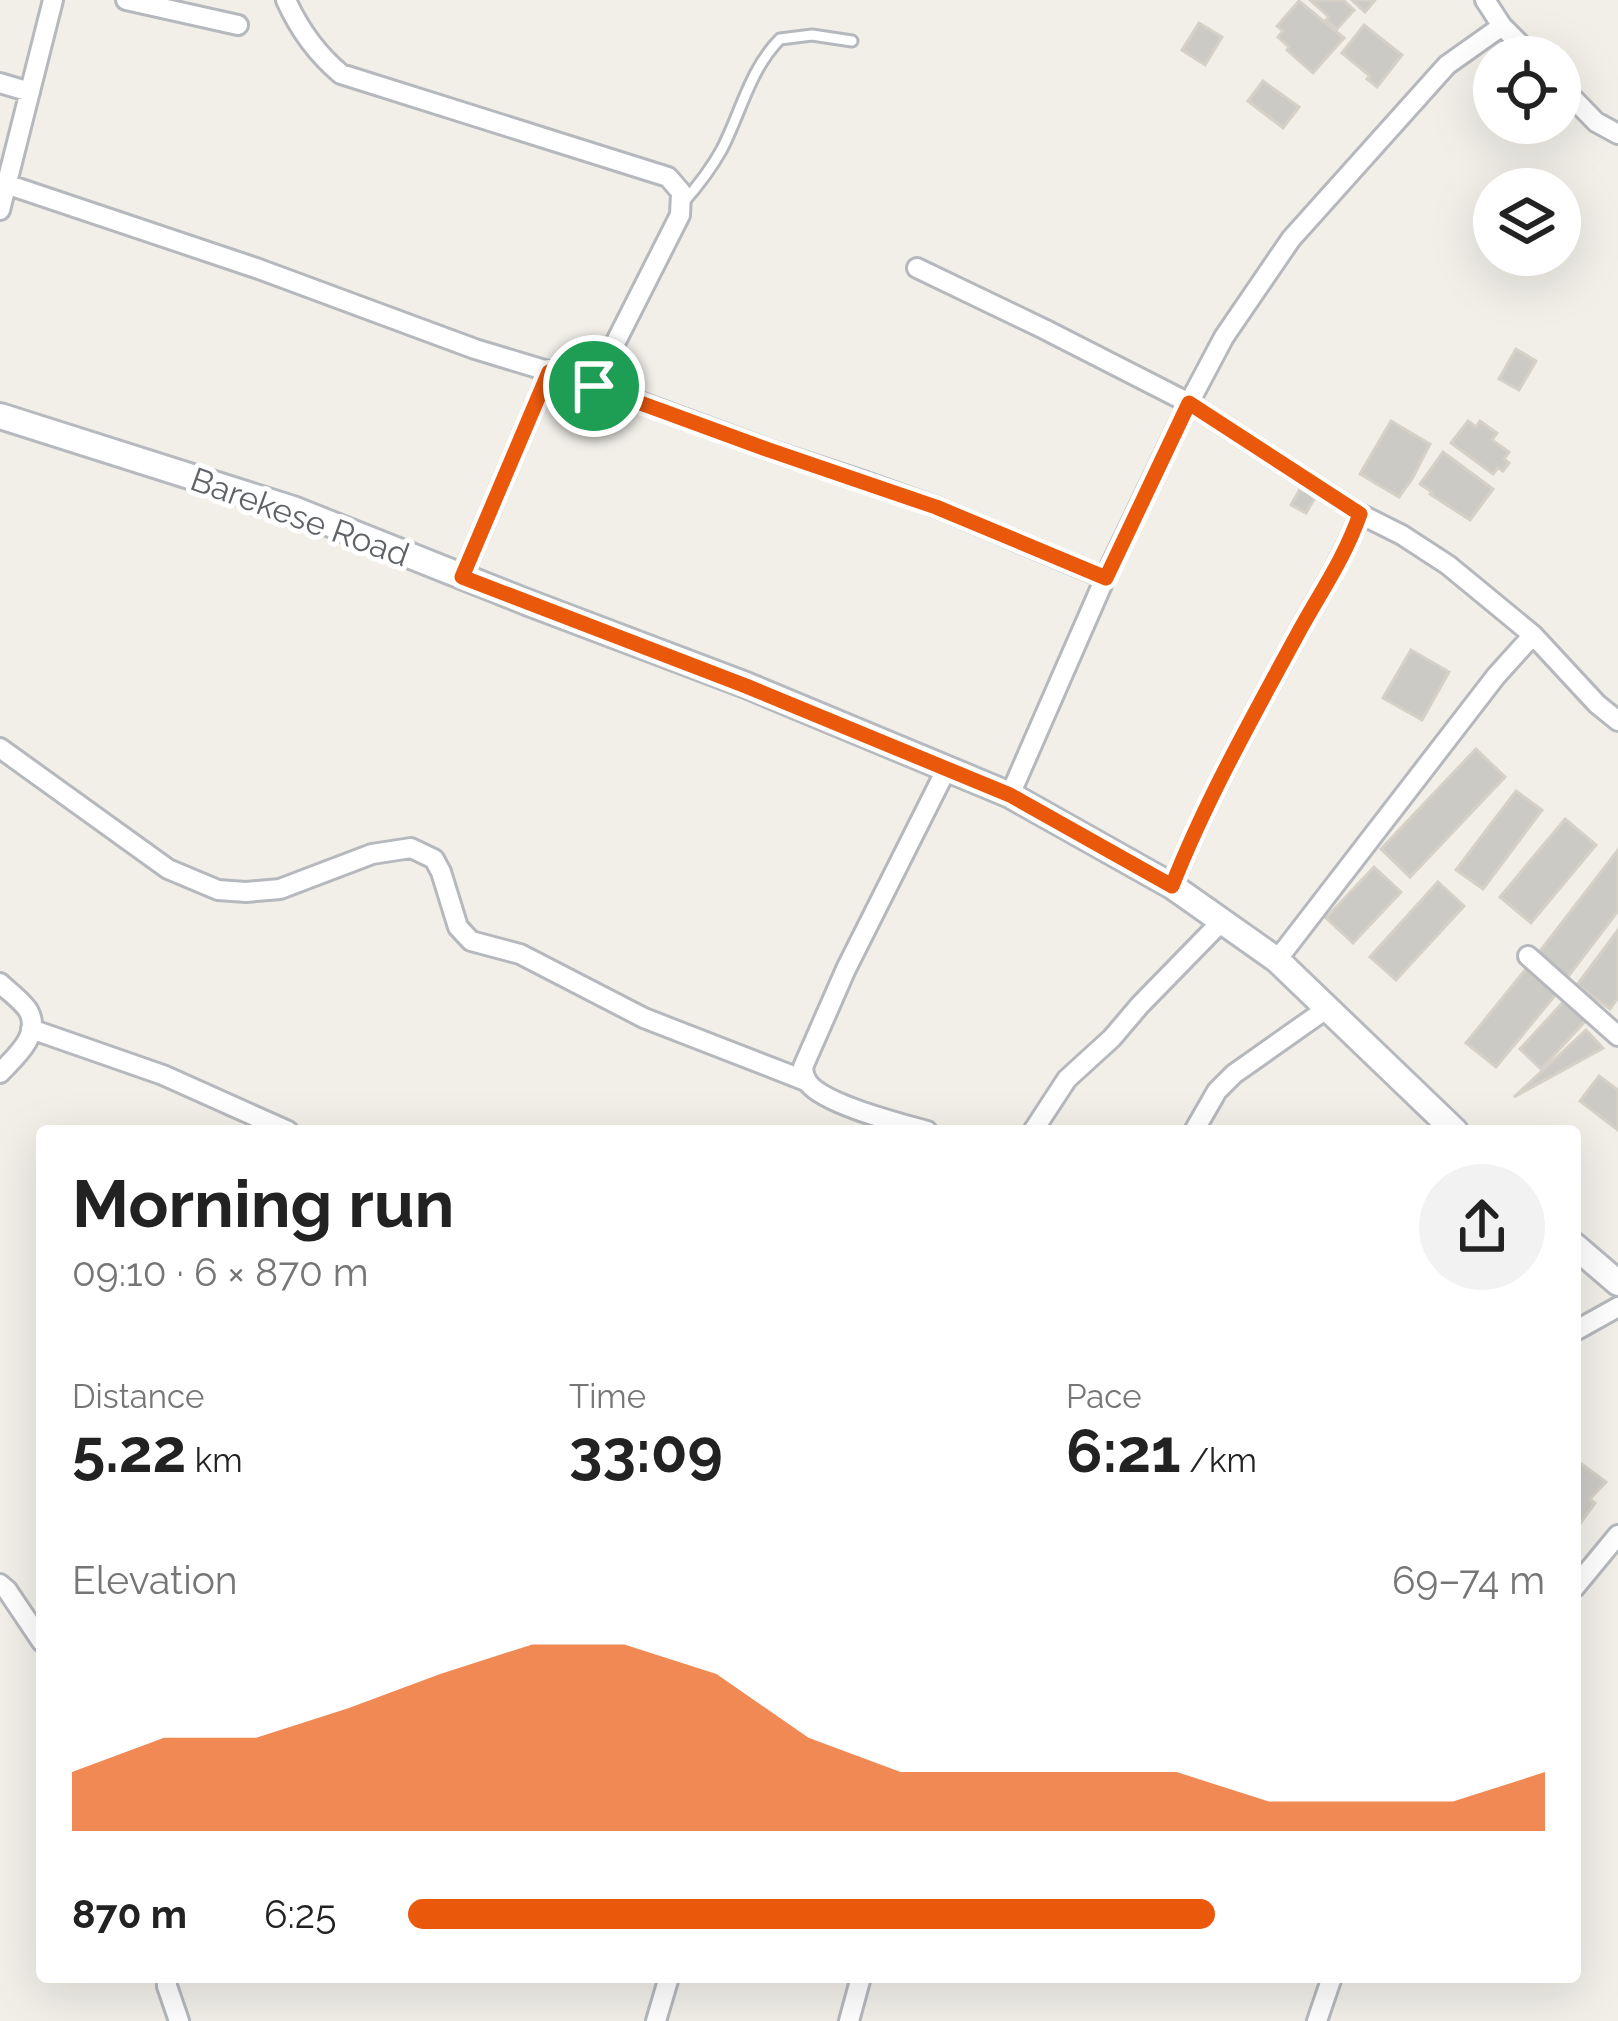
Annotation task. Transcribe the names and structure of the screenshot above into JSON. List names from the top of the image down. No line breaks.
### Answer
{"streets":{"main road":["Barekese Road"]},"page":{"heading":["Morning run","09:10 · 6 × 870 m"],"stats":[["Distance","5.22 km"],["Time","33:09"],["Pace","6:21 /km"]],"chart":["Elevation","69–74 m"],"list":[{"name":"870 m","note":"6:25"}]}}
